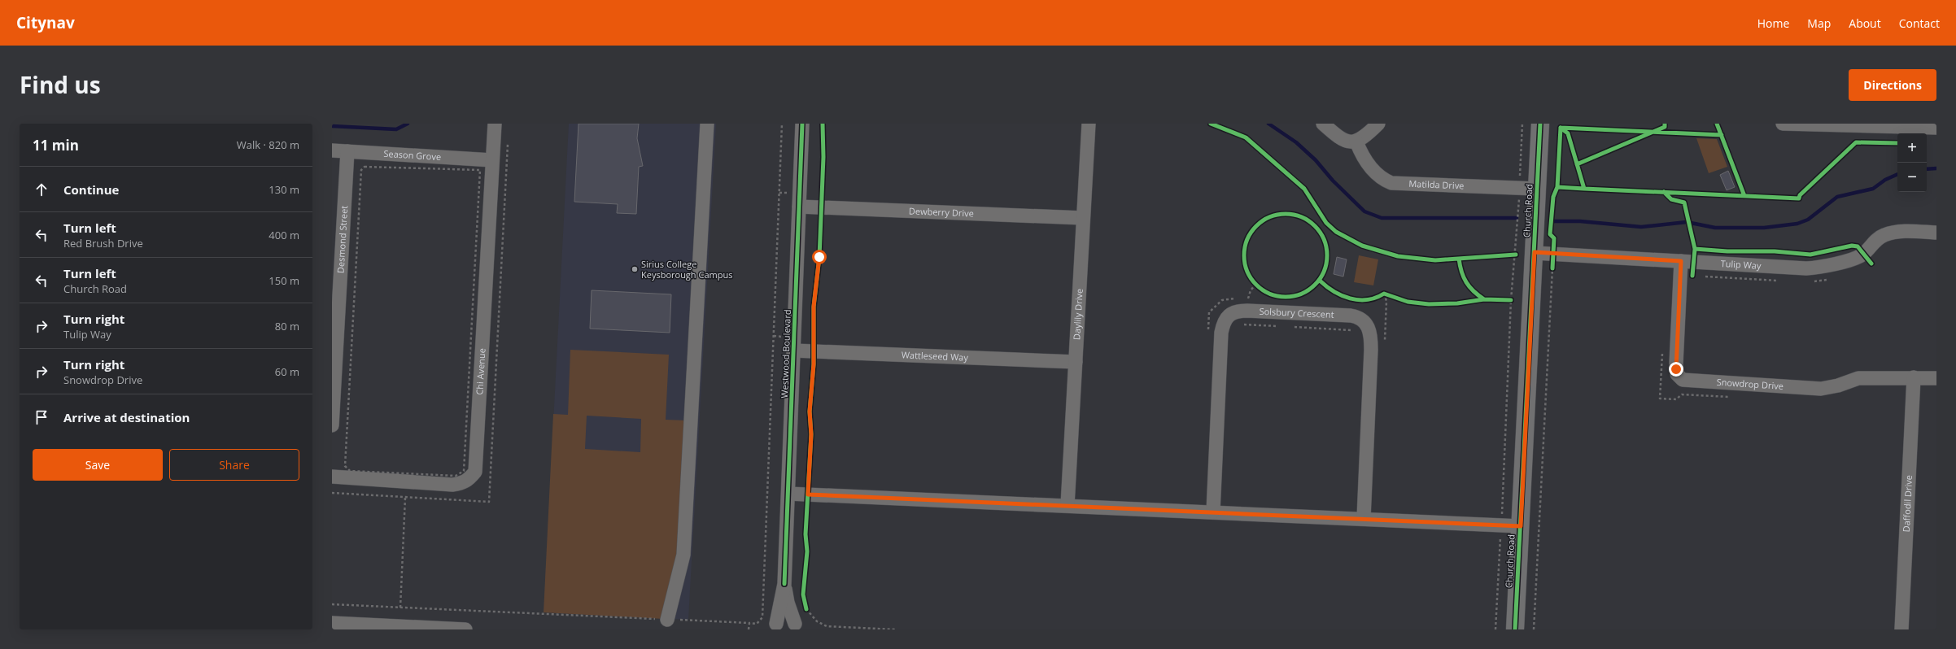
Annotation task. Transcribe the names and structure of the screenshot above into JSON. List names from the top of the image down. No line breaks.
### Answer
{"streets":{"main road":["Church Road"],"street":["Season Grove","Matilda Drive","Dewberry Drive","Desmond Street","Tulip Way","Solsbury Crescent","Daylily Drive","Westwood Boulevard","Wattleseed Way","Chi Avenue","Snowdrop Drive","Daffodil Drive"]},"crossings":[["Season Grove","Desmond Street"],["Season Grove","Chi Avenue"],["Matilda Drive","Church Road"],["Church Road","Tulip Way"],["Dewberry Drive","Daylily Drive"],["Dewberry Drive","Westwood Boulevard"],["Tulip Way","Snowdrop Drive"],["Daylily Drive","Wattleseed Way"],["Westwood Boulevard","Wattleseed Way"],["Snowdrop Drive","Daffodil Drive"]],"places":["Sirius College Keysborough Campus"],"page":{"header":"Citynav","nav":["Home","Map","About","Contact"],"title":"Find us","buttons":["Directions",["Save","Share"]],"heading":["11 min","Walk · 820 m"],"map_buttons":["+","−"],"list":[["Continue","130 m"],["Turn left","Red Brush Drive","400 m"],["Turn left","Church Road","150 m"],["Turn right","Tulip Way","80 m"],["Turn right","Snowdrop Drive","60 m"],"Arrive at destination"]}}
